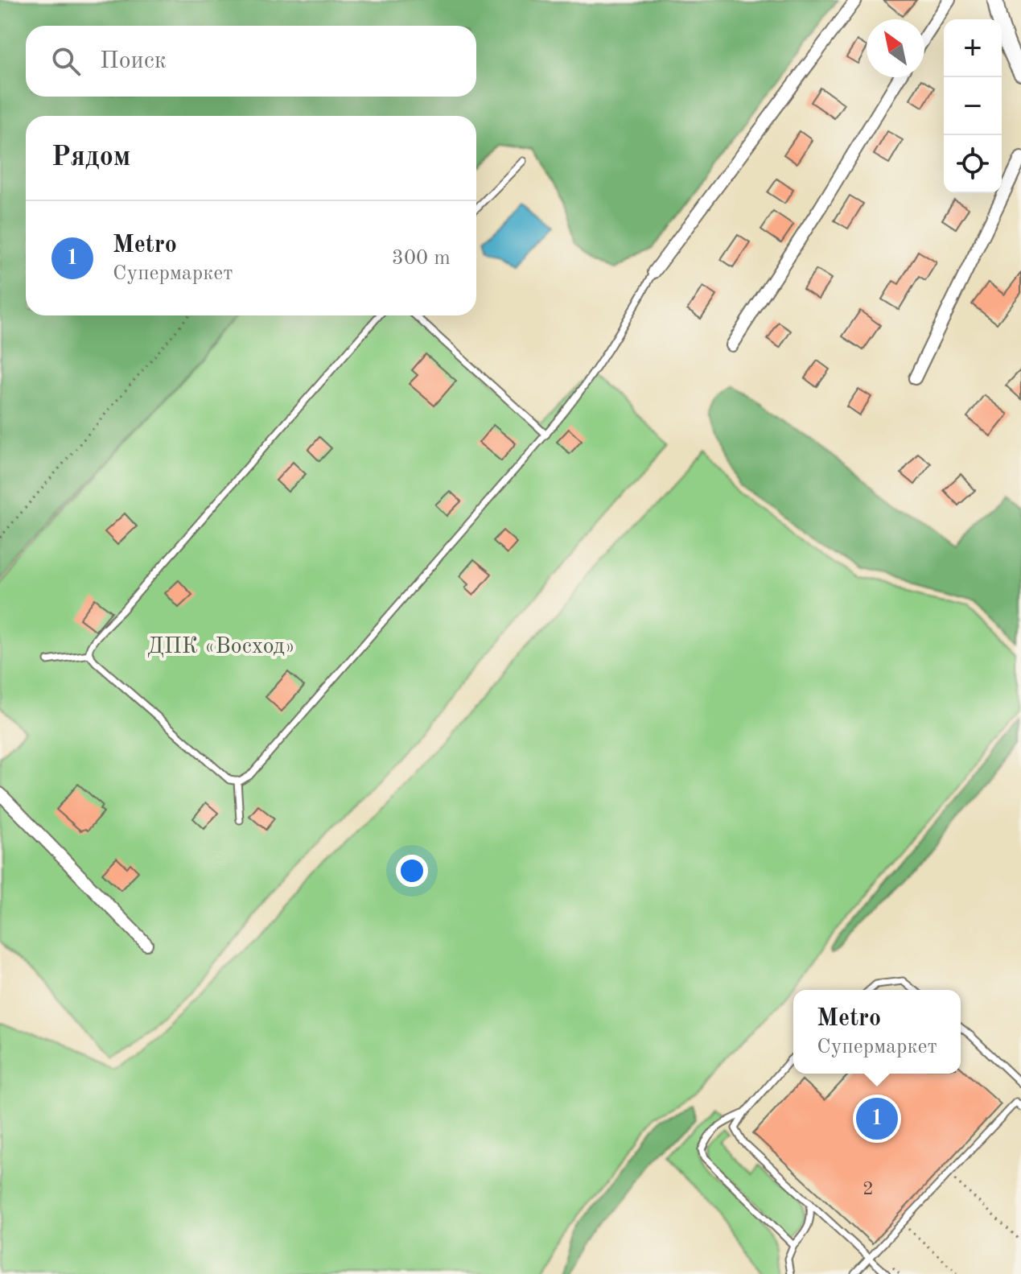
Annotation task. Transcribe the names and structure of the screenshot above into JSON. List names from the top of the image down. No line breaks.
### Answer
{"parks":["ДПК «Восход»"],"house_numbers":["2"],"north":"top left","page":{"map_buttons":["+","−"],"search":"Поиск","heading":"Рядом","list":[{"mark":"1","name":"Metro","note":"Супермаркет","value":"300 m"}],"popup":["Metro","Супермаркет"],"pins":"1"}}
